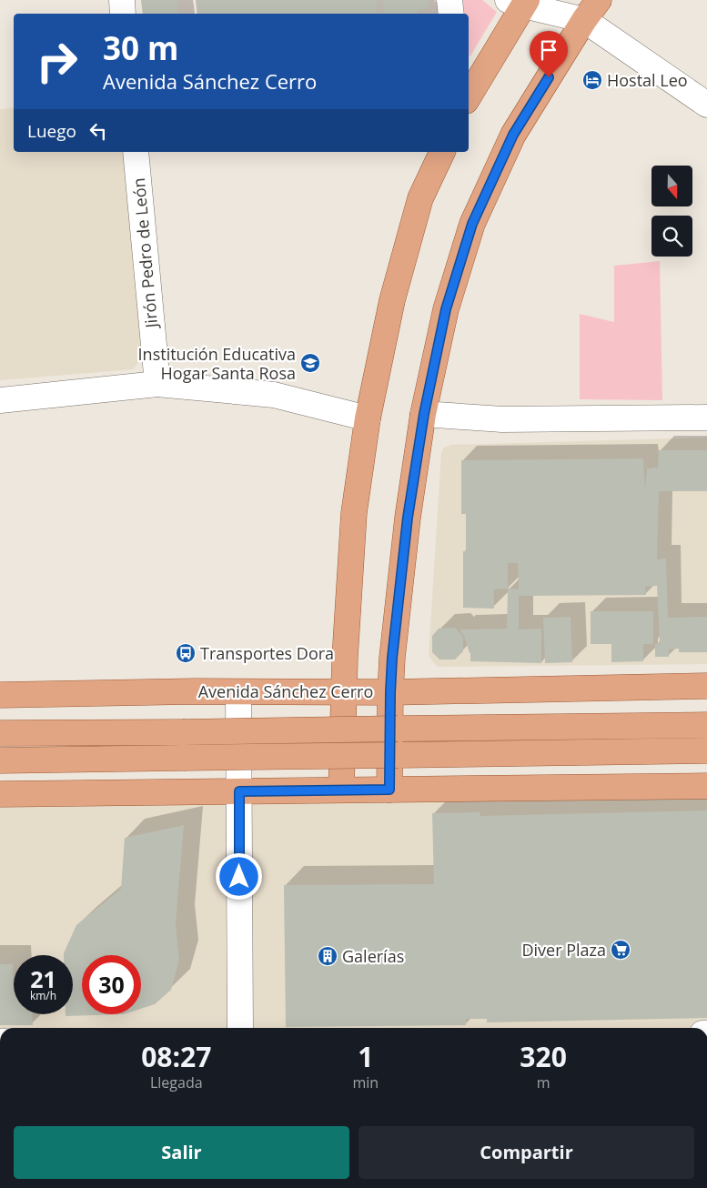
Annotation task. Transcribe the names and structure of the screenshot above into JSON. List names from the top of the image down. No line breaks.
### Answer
{"streets":{"main road":["Avenida Sánchez Cerro"],"street":["Jirón Pedro de León"]},"places":{"hotel":["Hostal Leo"],"school or university":["Institución Educativa Hogar Santa Rosa"],"bus stop":["Transportes Dora"],"supermarket":["Diver Plaza"],"building":["Galerías"]},"north":"bottom","page":{"turn":["30 m","Avenida Sánchez Cerro"],"then":"Luego","speed":"21 km/h","limit":"30","eta":["08:27","Llegada","1","min","320","m"],"buttons":["Salir","Compartir"]}}
